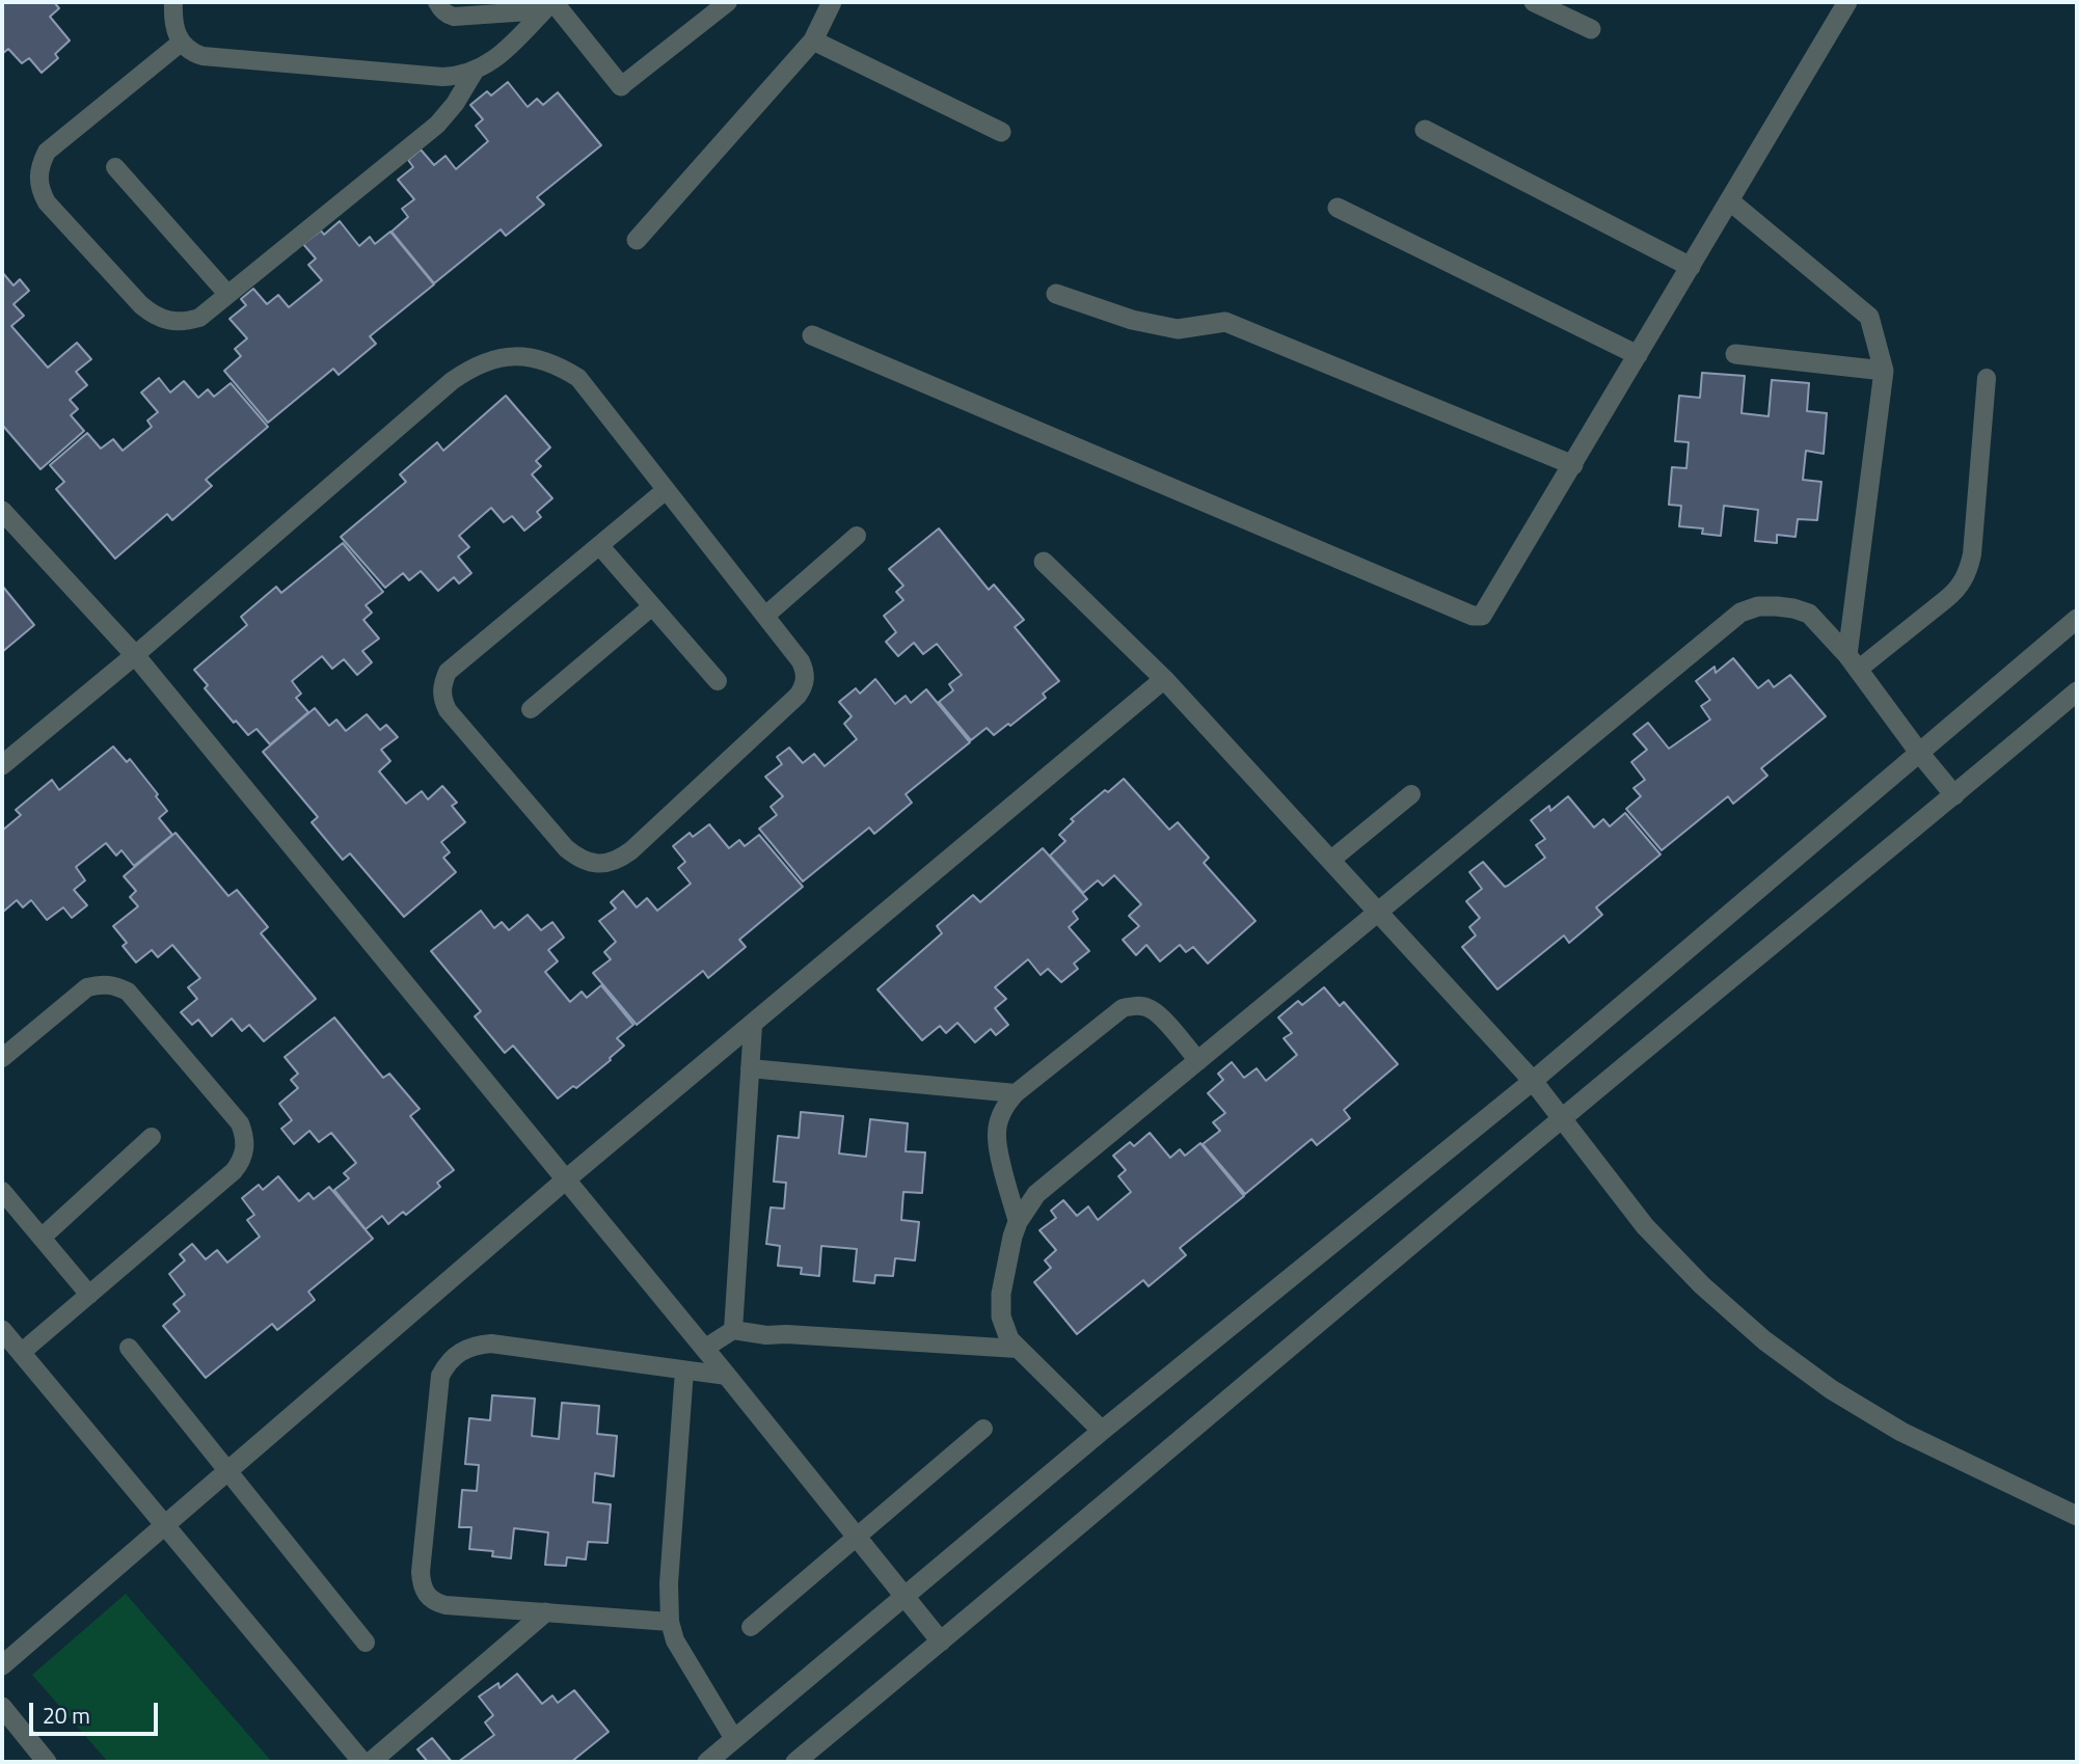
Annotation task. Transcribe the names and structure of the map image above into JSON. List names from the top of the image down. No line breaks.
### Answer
{"scale_bar":"20 m"}
